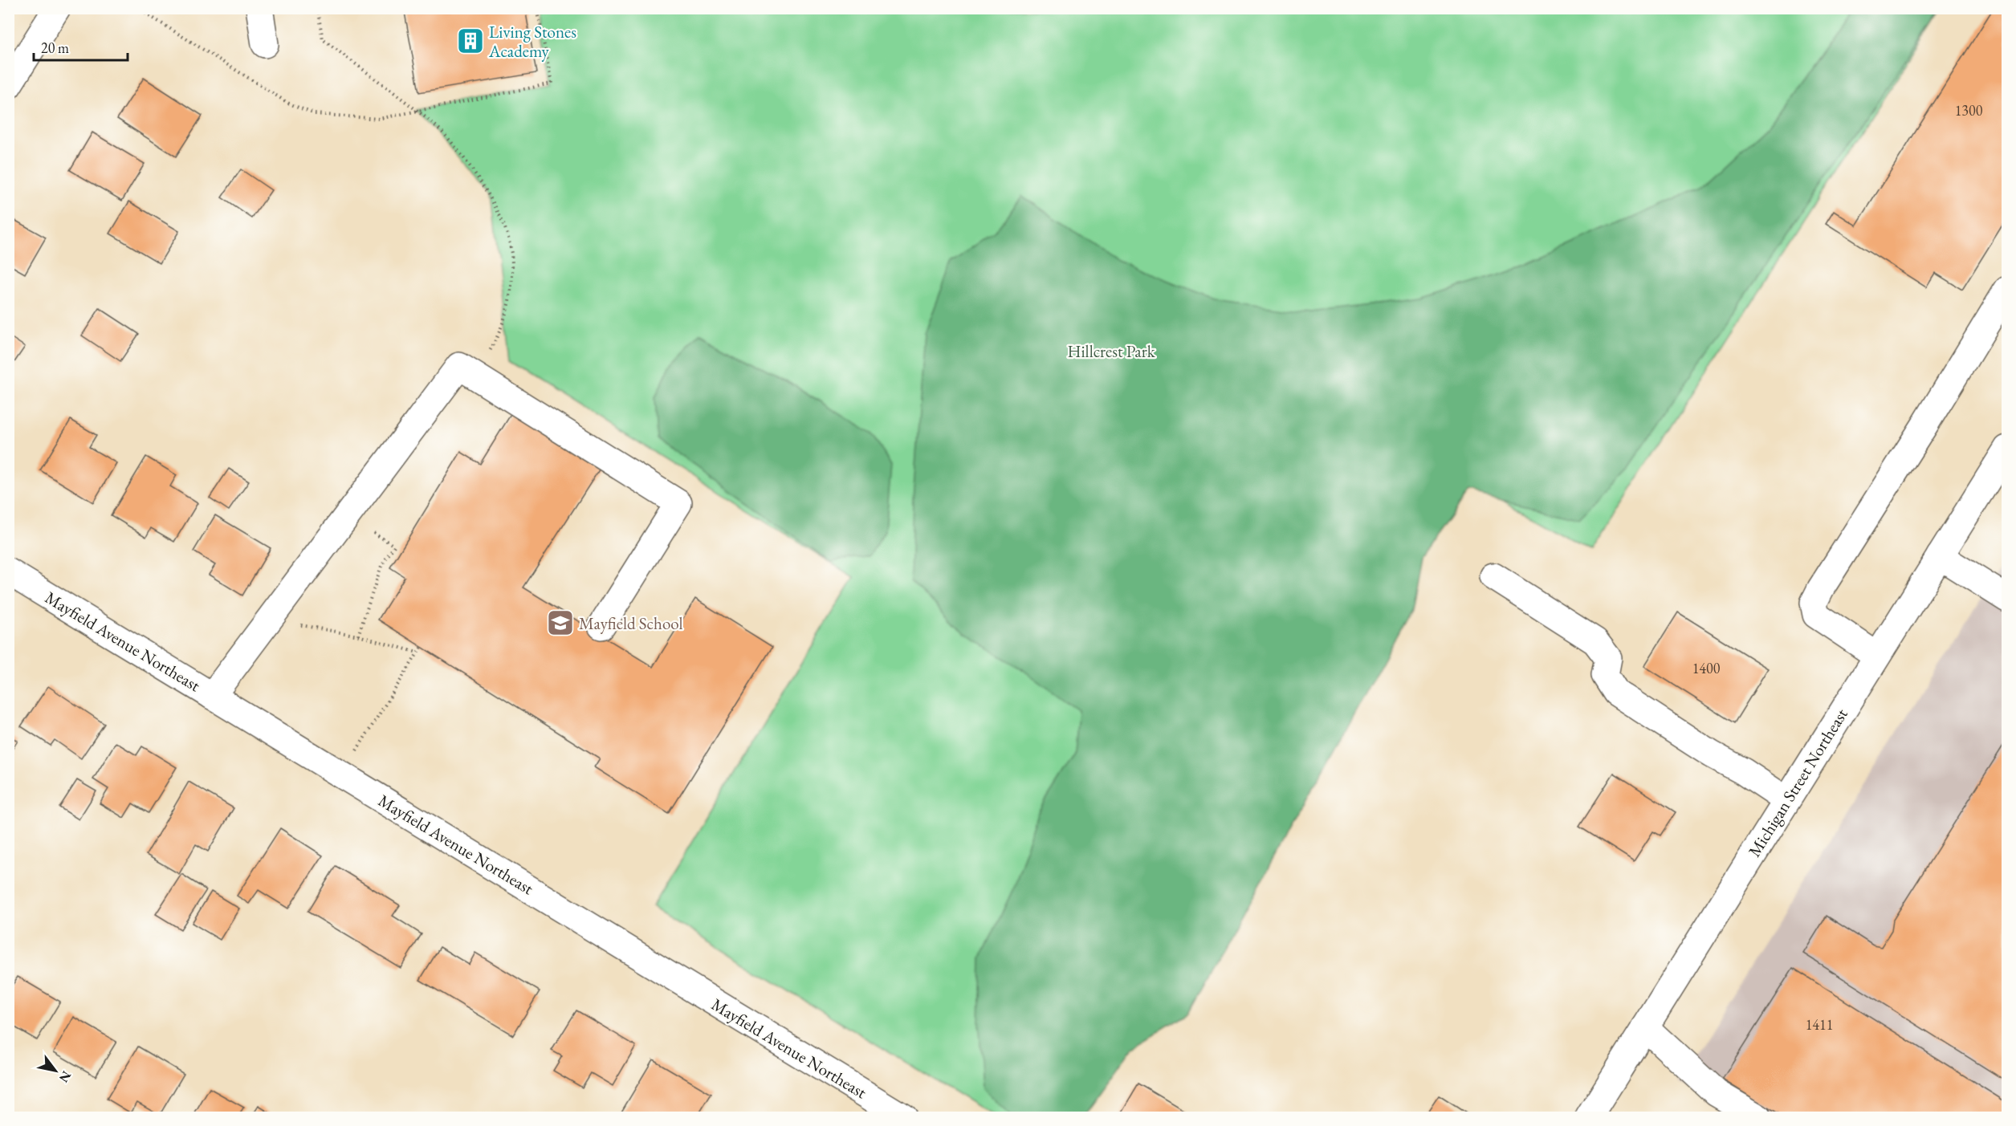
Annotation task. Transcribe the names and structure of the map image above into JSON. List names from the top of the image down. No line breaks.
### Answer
{"streets":{"street":["Mayfield Avenue Northeast","Michigan Street Northeast"]},"parks":["Hillcrest Park"],"places":{"building":["Living Stones Academy"],"school or university":["Mayfield School"]},"house_numbers":["1300","1400","1411"],"scale_bar":"20 m","north":"bottom right"}
